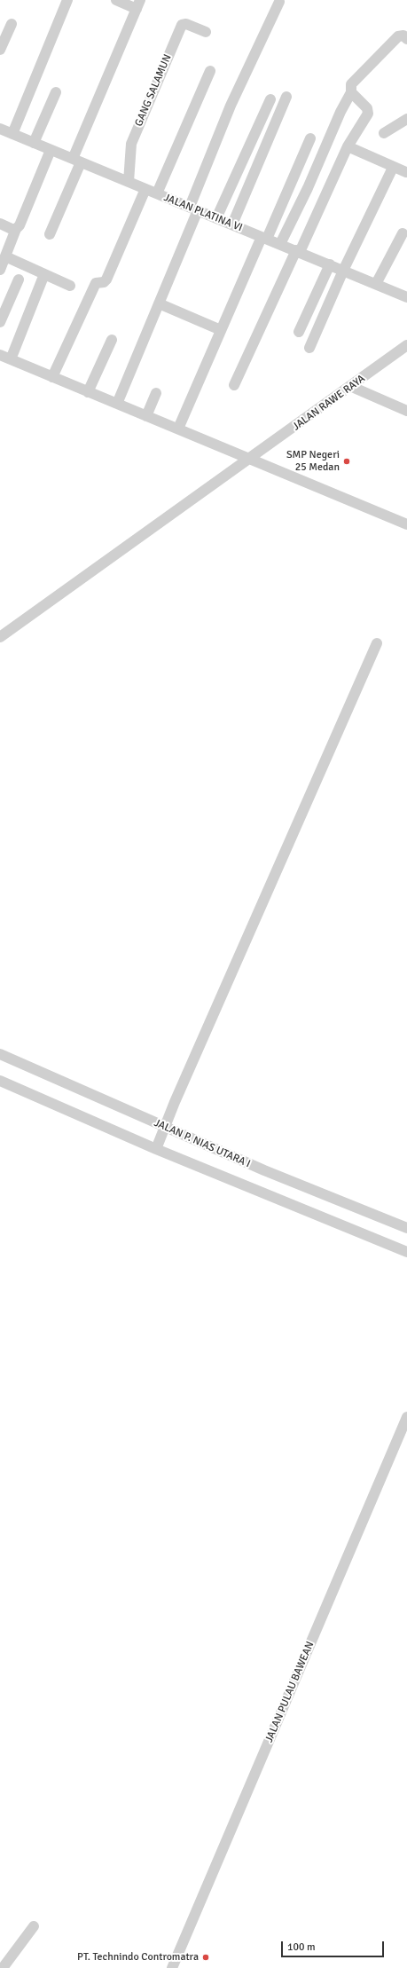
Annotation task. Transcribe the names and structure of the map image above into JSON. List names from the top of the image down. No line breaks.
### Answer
{"streets":{"street":["GANG SALAMUN","JALAN PLATINA VI","JALAN RAWE RAYA","JALAN P. NIAS UTARA I","JALAN PULAU BAWEAN"]},"crossings":[["GANG SALAMUN","JALAN PLATINA VI"]],"places":["SMP Negeri 25 Medan","PT. Technindo Contromatra"],"scale_bar":"100 m"}
